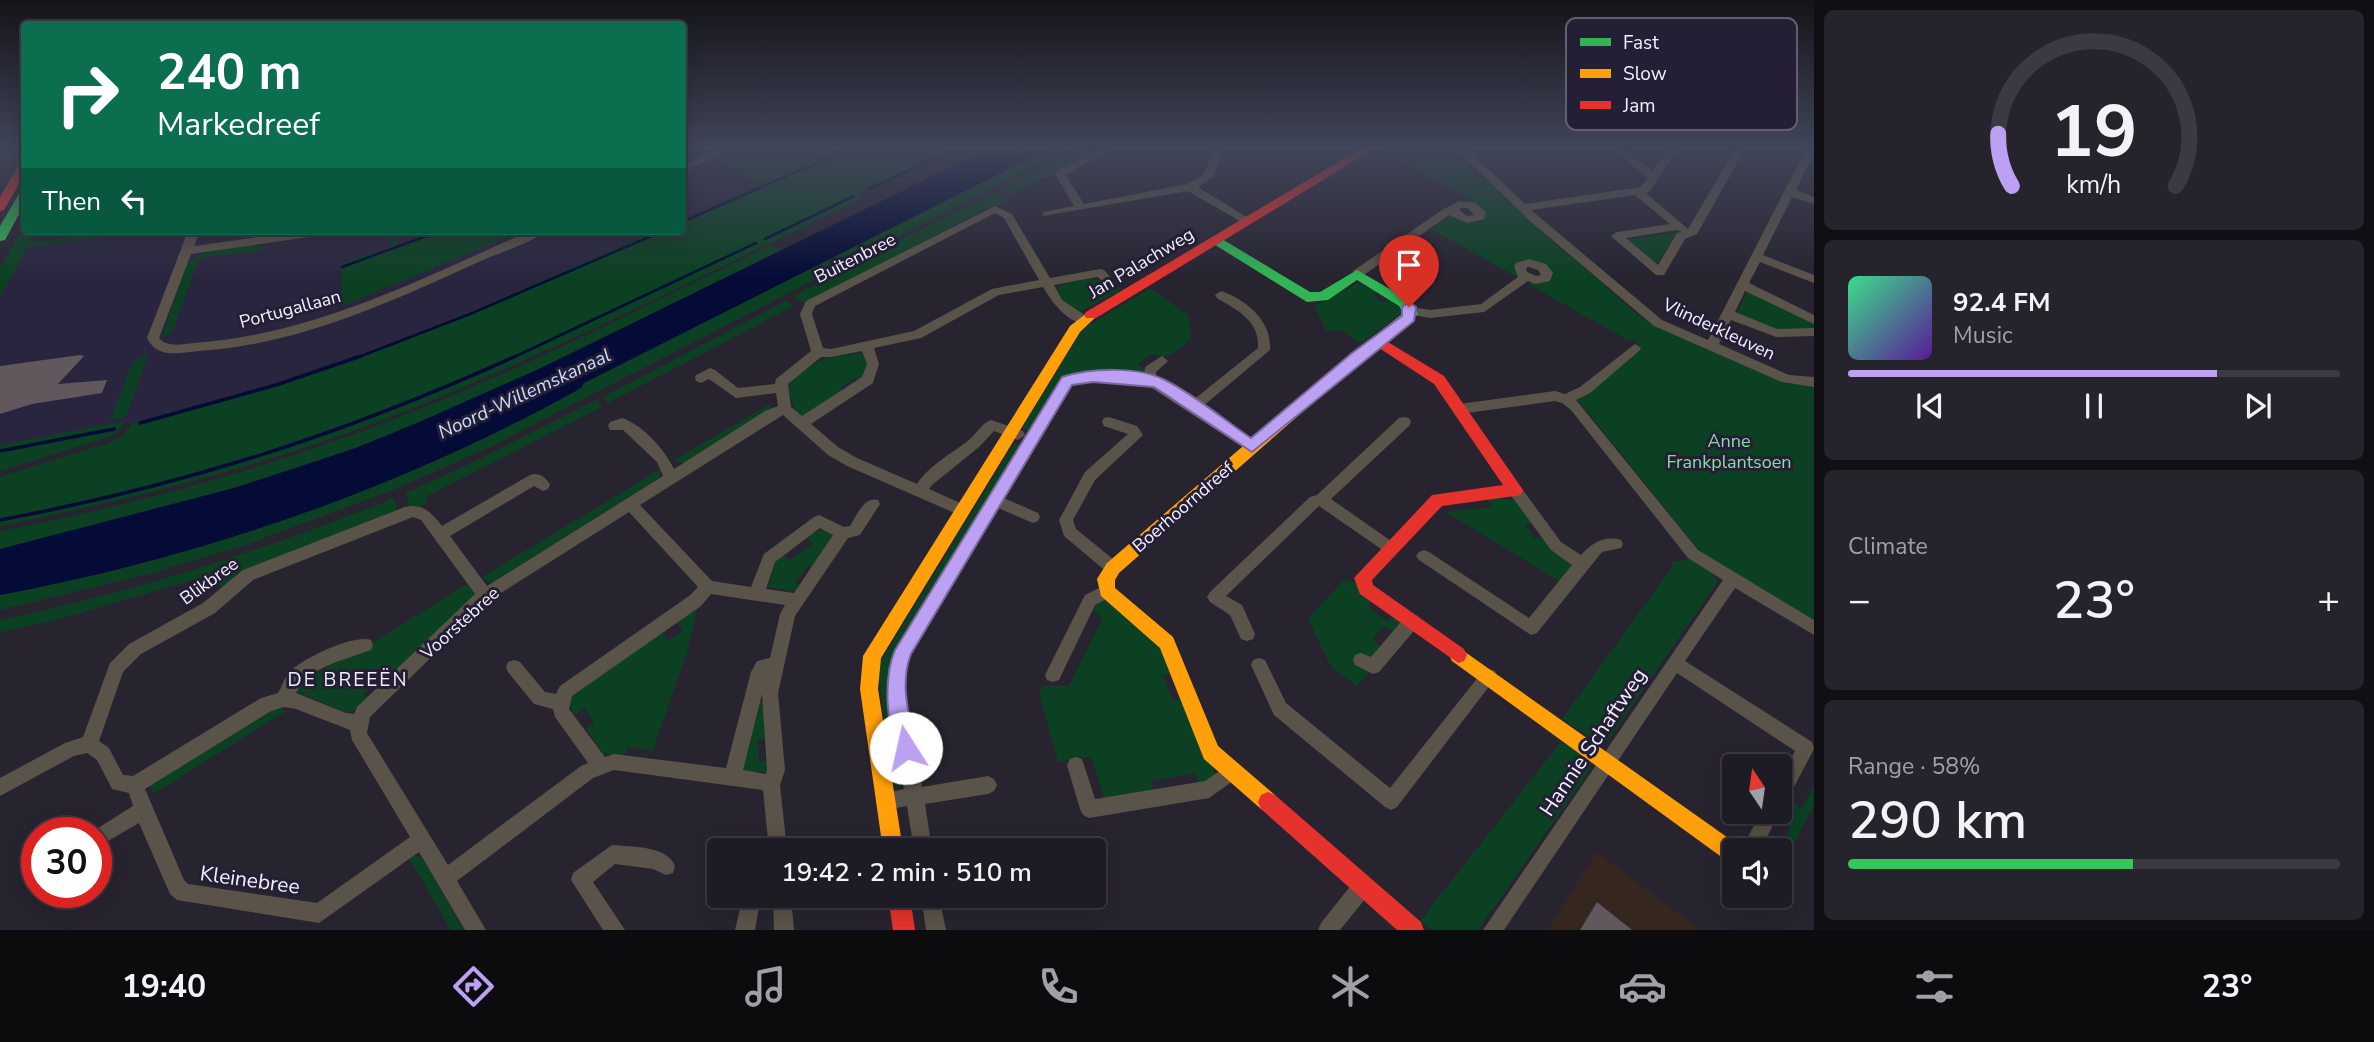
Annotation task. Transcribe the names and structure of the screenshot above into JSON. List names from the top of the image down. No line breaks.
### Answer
{"streets":{"street":["Buitenbree","Jan Palachweg","Portugallaan","Vlinderkleuven","Boerhoorndreef","Blikbree","Voorstebree","Hannie Schaftweg","Kleinebree"]},"crossings":[["Buitenbree","Jan Palachweg"],["Blikbree","Voorstebree"],["Voorstebree","Kleinebree"]],"districts":["DE BREEËN"],"water":["Noord-Willemskanaal"],"parks":["Anne Frankplantsoen"],"legend":["Fast","Slow","Jam"],"north":"top","page":{"turn":["240 m","Markedreef"],"then":"Then","song":["92.4 FM","Music"],"tile":["Climate",["Range · 58%","290 km"]],"heat":["−","23°","+"],"limit":"30","trip":"19:42 · 2 min · 510 m","tabs":["19:40","23°"],"gauge":["19","km/h"]}}
